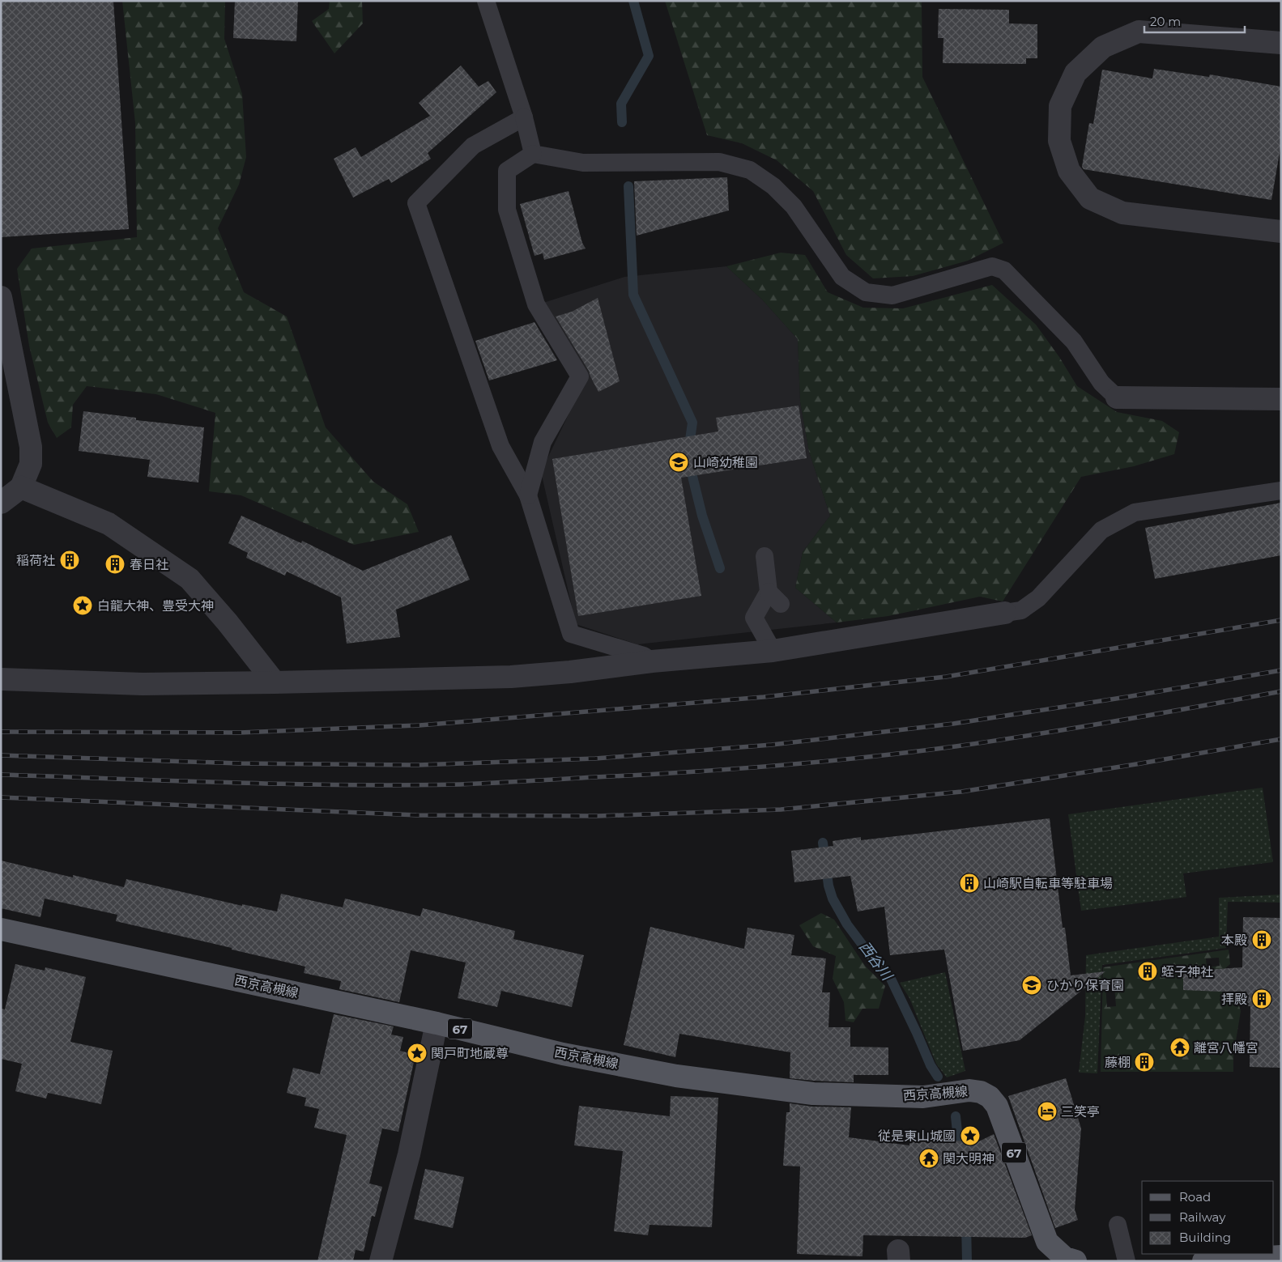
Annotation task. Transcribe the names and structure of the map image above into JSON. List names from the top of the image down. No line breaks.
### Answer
{"streets":{"main road":["西京高槻線","67"]},"water":["西谷川"],"places":{"school or university":["山崎幼稚園","ひかり保育園"],"building":["稲荷社","春日社","山崎駅自転車等駐車場","本殿","蛭子神社","拝殿","藤棚"],"place":["白龍大神、豊受大神","関戸町地蔵尊","従是東山城國"],"temple":["離宮八幡宮","関大明神"],"hotel":["三笑亭"]},"legend":["Road","Railway","Building"],"scale_bar":"20 m"}
